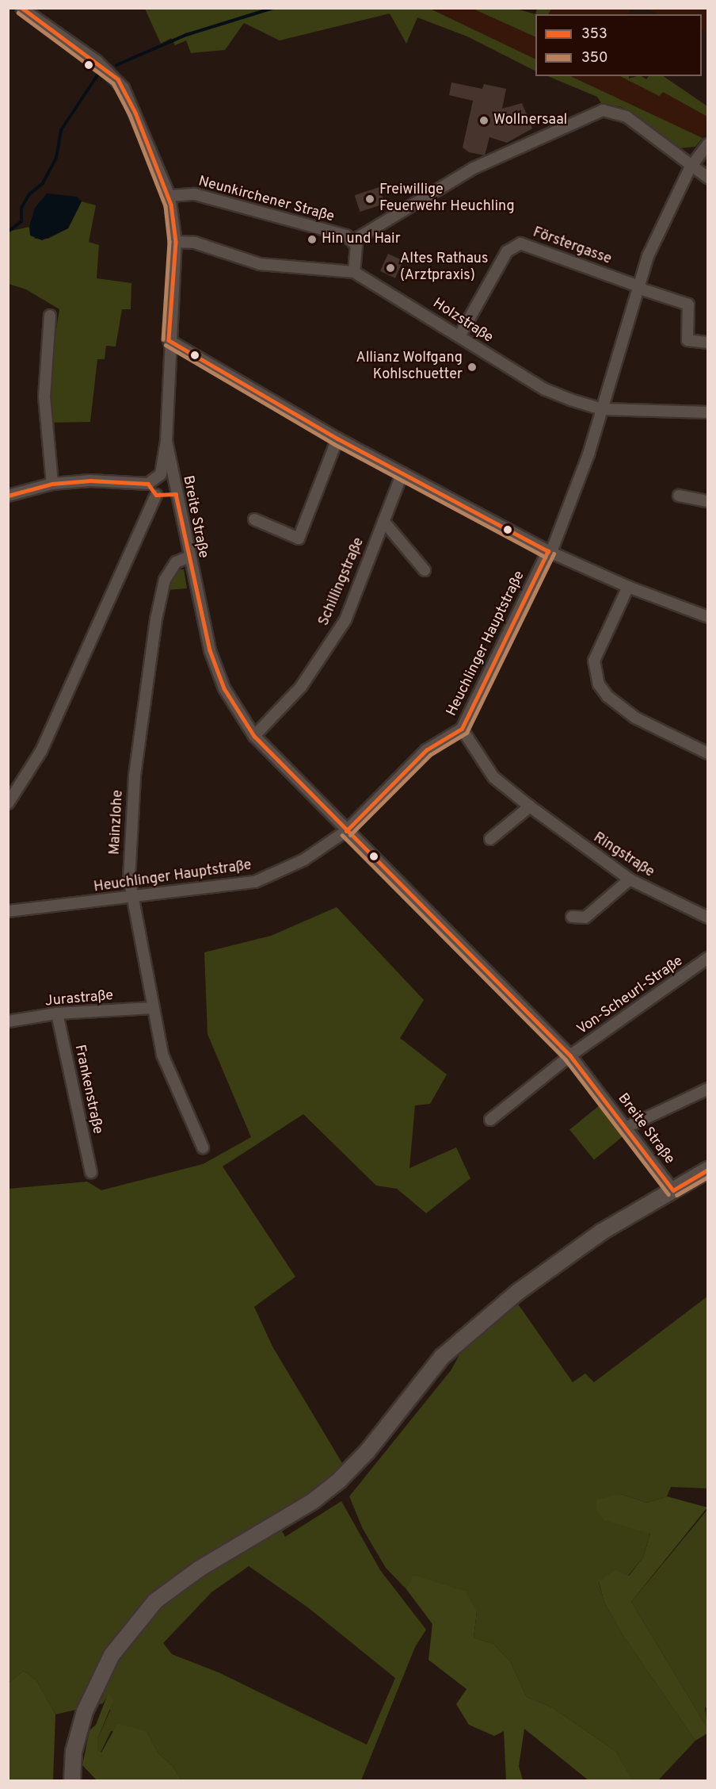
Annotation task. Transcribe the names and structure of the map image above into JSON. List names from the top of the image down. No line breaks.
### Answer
{"streets":{"street":["Neunkirchener Straße","Förstergasse","Holzstraße","Breite Straße","Schillingstraße","Heuchlinger Hauptstraße","Mainzlohe","Ringstraße","Von-Scheurl-Straße","Jurastraße","Frankenstraße"]},"crossings":[["Förstergasse","Holzstraße"],["Förstergasse","Heuchlinger Hauptstraße"],["Holzstraße","Heuchlinger Hauptstraße"],["Breite Straße","Schillingstraße"],["Breite Straße","Heuchlinger Hauptstraße"],["Breite Straße","Mainzlohe"],["Breite Straße","Von-Scheurl-Straße"],["Heuchlinger Hauptstraße","Mainzlohe"],["Heuchlinger Hauptstraße","Ringstraße"],["Mainzlohe","Jurastraße"],["Jurastraße","Frankenstraße"]],"places":["Wollnersaal","Freiwillige Feuerwehr Heuchling","Hin und Hair","Altes Rathaus (Arztpraxis)","Allianz Wolfgang Kohlschuetter"],"lines":["transit line 353","transit line 350"],"legend":["353","350"]}
